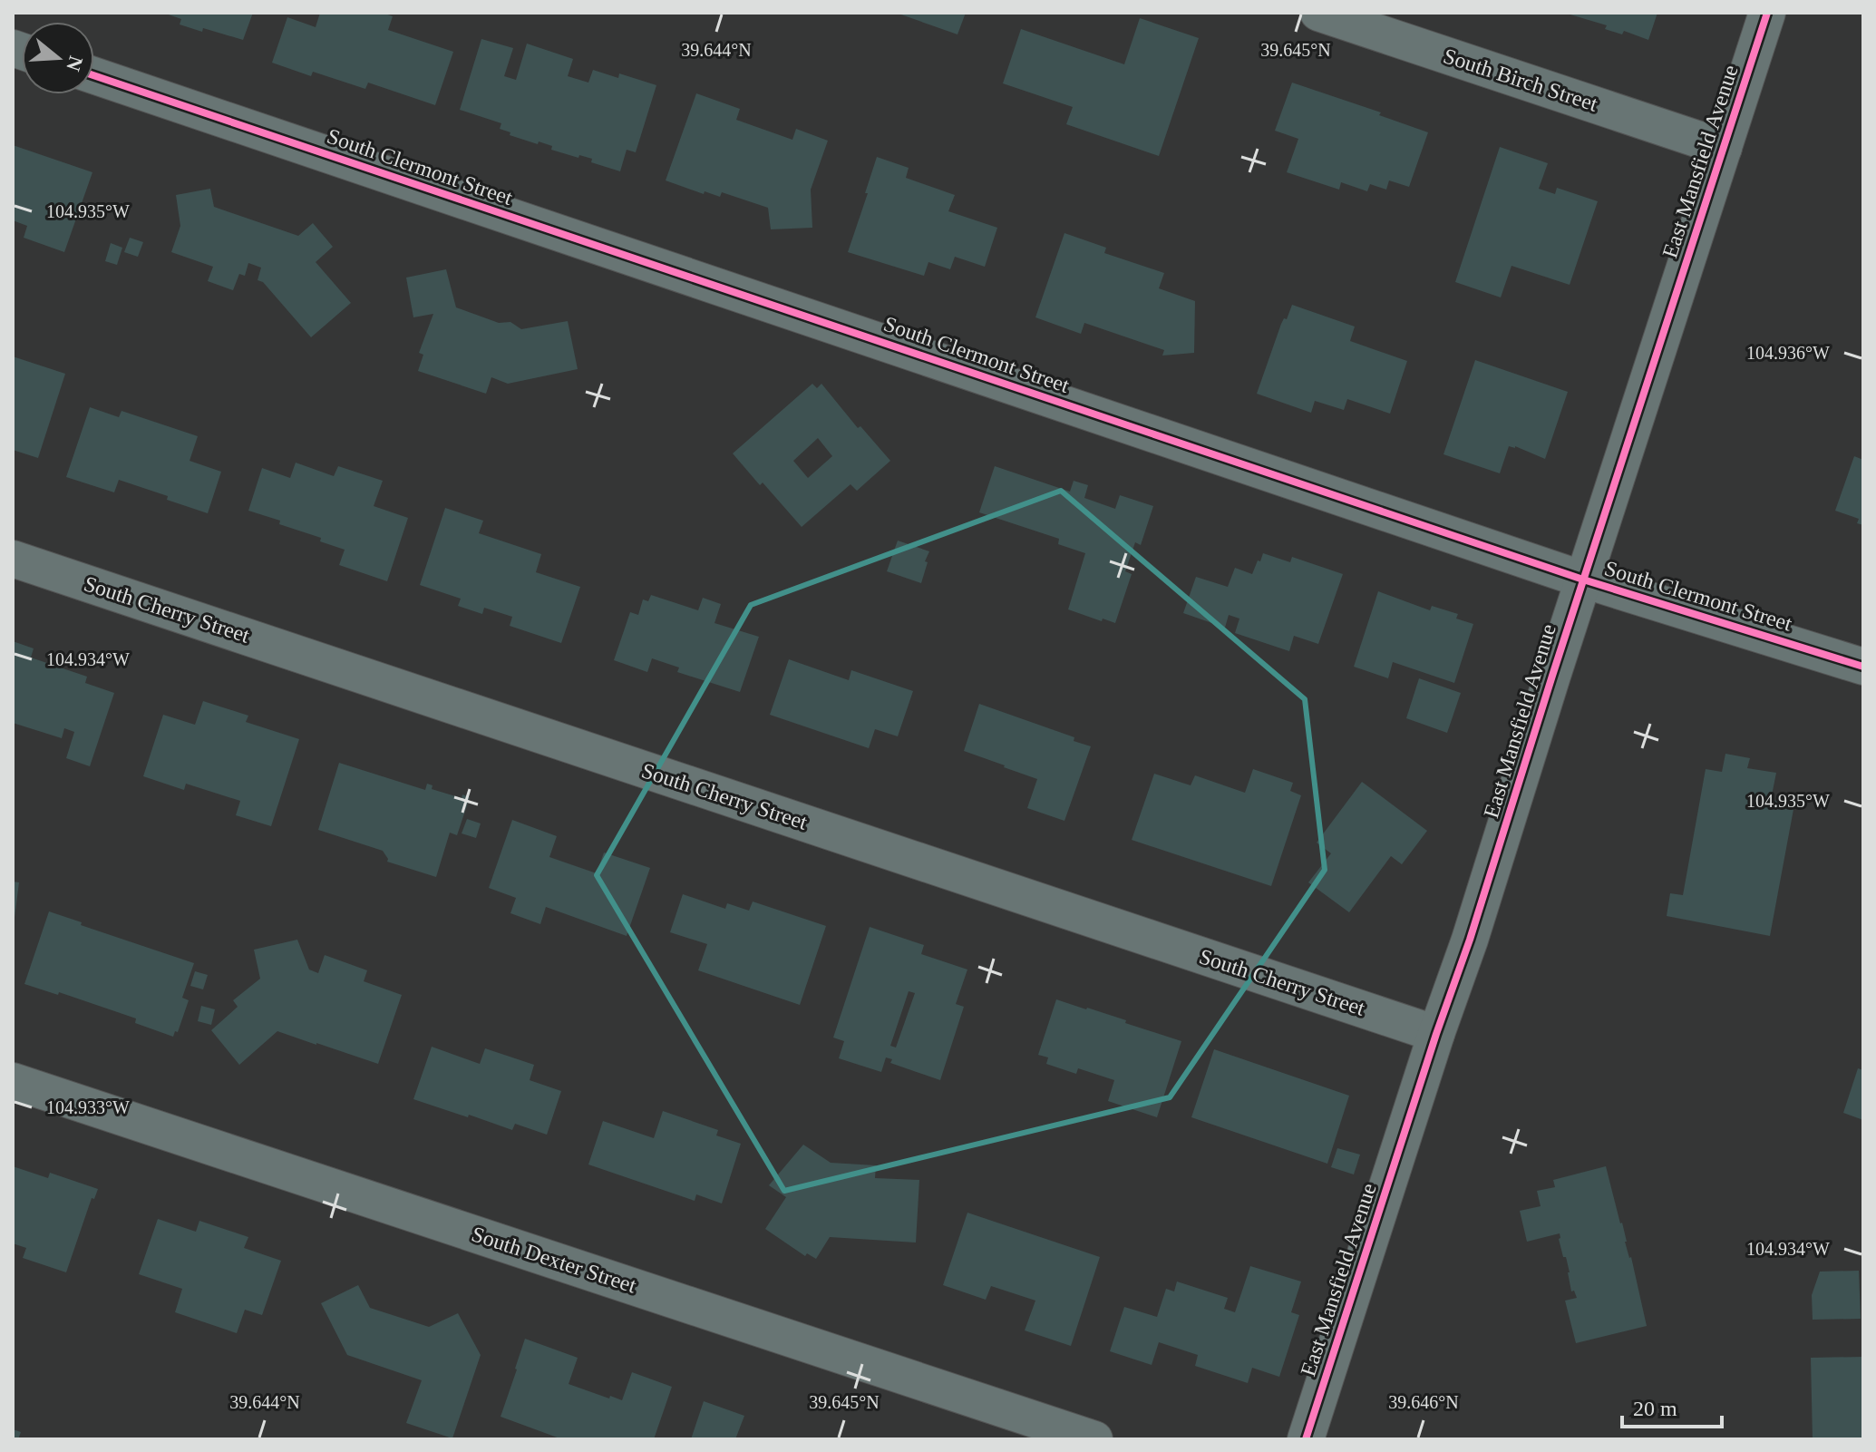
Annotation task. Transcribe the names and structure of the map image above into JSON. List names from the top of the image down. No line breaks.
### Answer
{"streets":{"street":["South Birch Street","East Mansfield Avenue","South Clermont Street","South Cherry Street","South Dexter Street"]},"crossings":[["South Birch Street","East Mansfield Avenue"],["East Mansfield Avenue","South Clermont Street"],["East Mansfield Avenue","South Cherry Street"]],"scale_bar":"20 m","north":"right","coordinates":["39.644°N","39.645°N","104.935°W","104.936°W","104.934°W","104.933°W","39.646°N"]}
